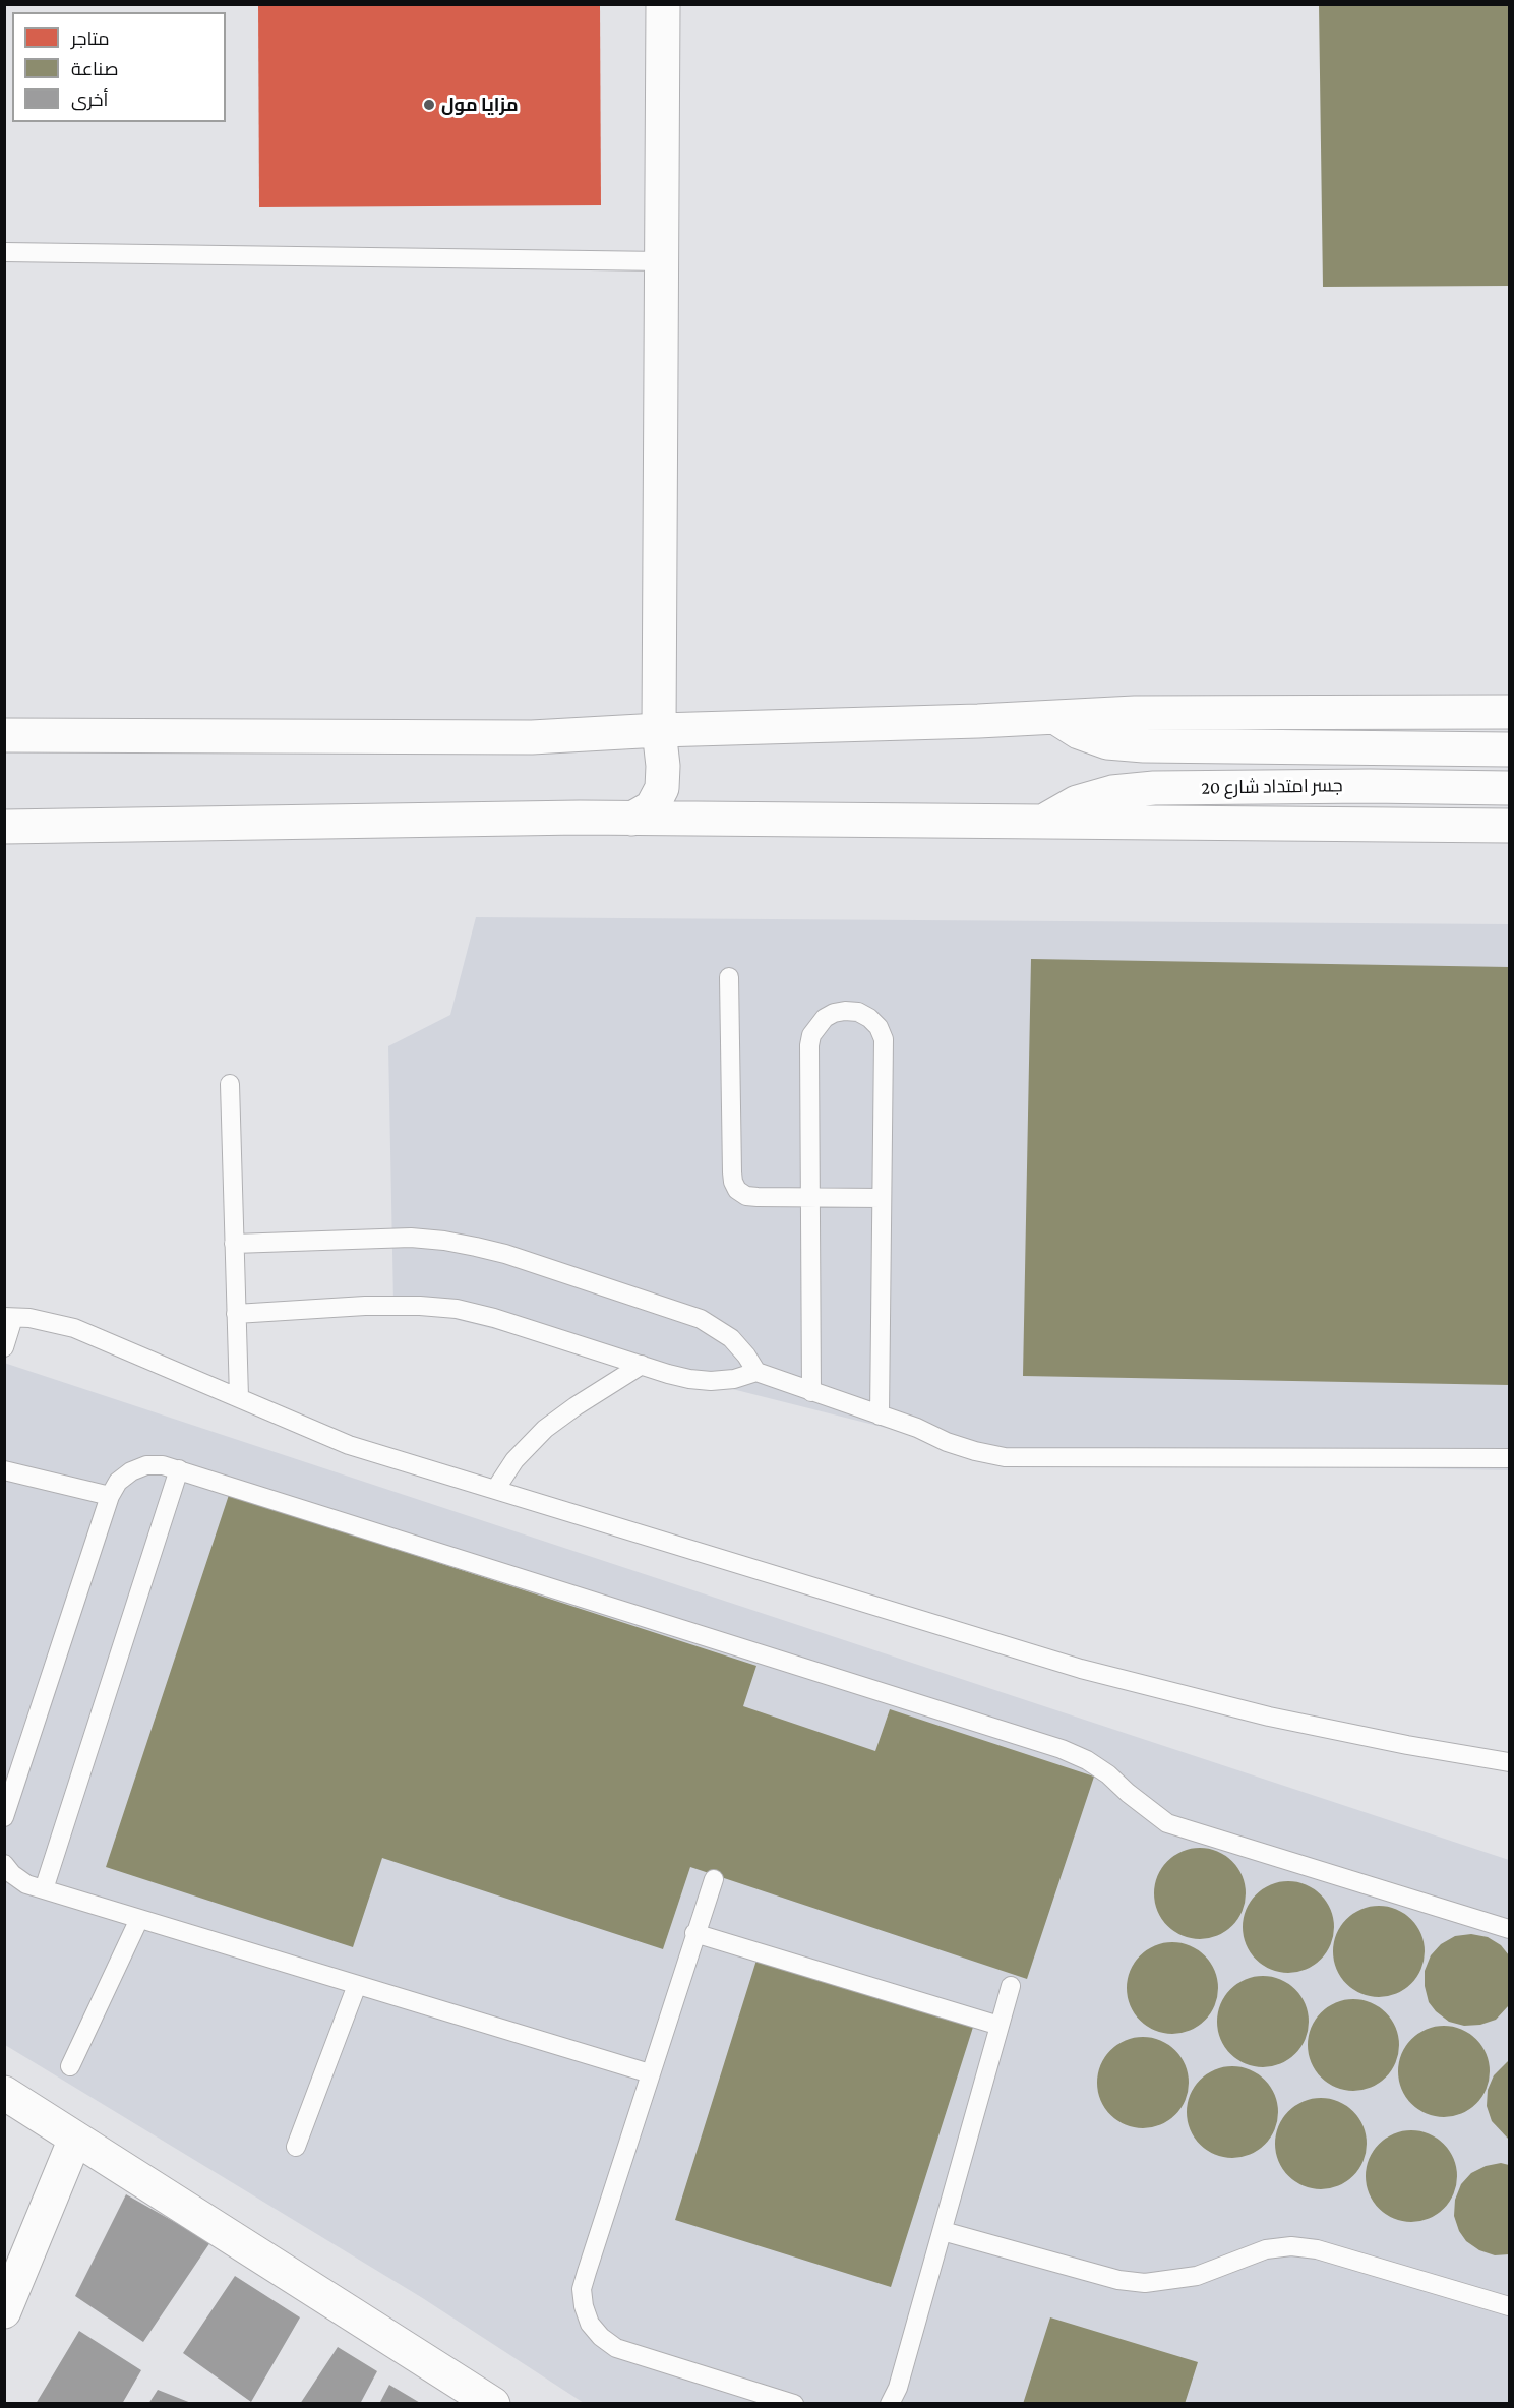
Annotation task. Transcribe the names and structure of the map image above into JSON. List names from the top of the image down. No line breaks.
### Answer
{"streets":{"main road":["جسر امتداد شارع 20"]},"places":["مزايا مول"],"legend":["متاجر","صناعة","أخرى"]}
